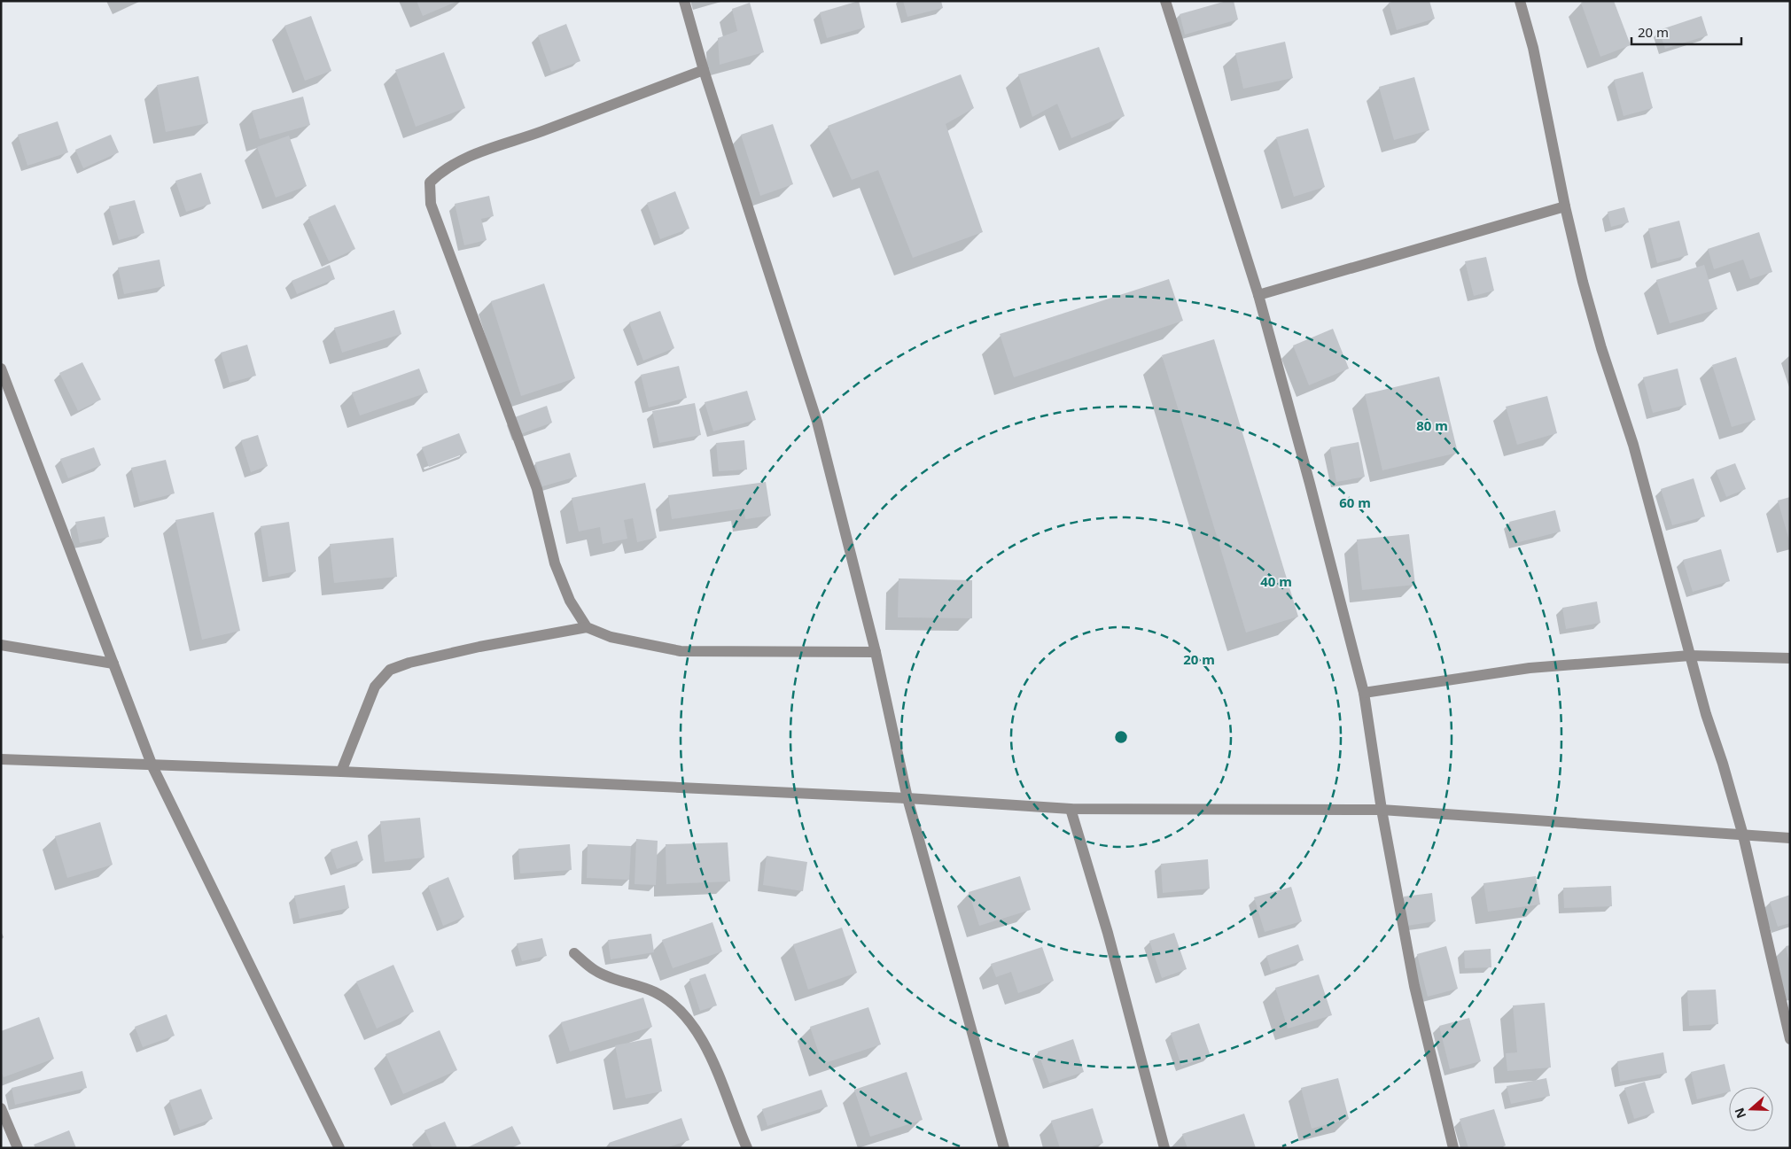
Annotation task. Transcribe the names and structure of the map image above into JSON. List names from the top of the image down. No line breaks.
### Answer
{"scale_bar":"20 m","north":"left","rings":["80 m","60 m","40 m","20 m"]}
